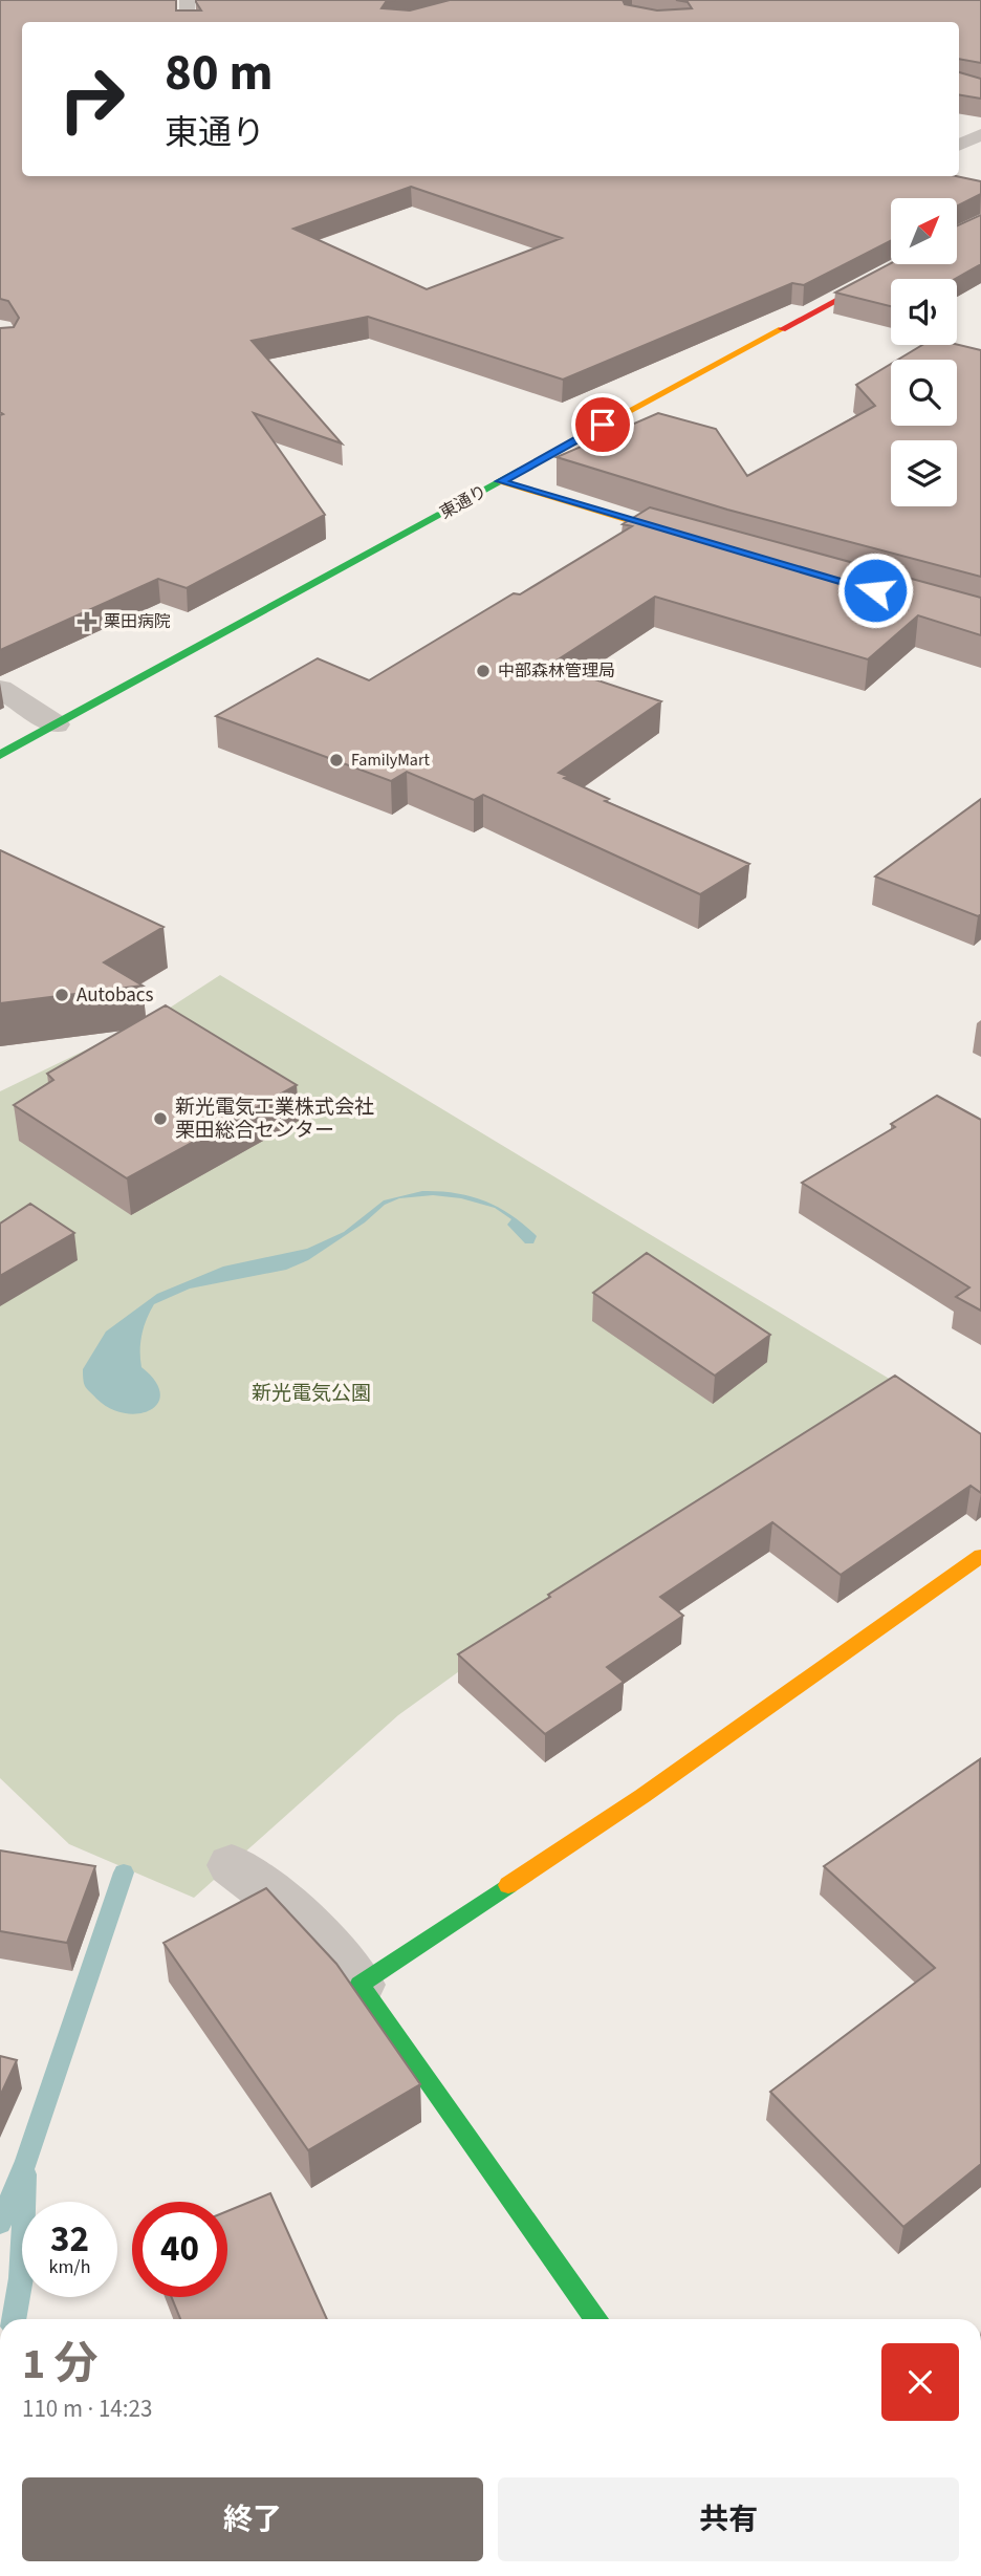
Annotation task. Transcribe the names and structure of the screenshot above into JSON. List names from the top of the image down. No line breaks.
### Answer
{"streets":{"street":["東通り"]},"parks":["新光電気公園"],"places":{"health":["栗田病院"],"other":["中部森林管理局","FamilyMart","Autobacs","新光電気工業株式会社 栗田総合センター"]},"north":"top right","page":{"turn":["80 m","東通り"],"speed":"32 km/h","limit":"40","heading":["1 分","110 m · 14:23"],"buttons":["終了","共有"]}}
